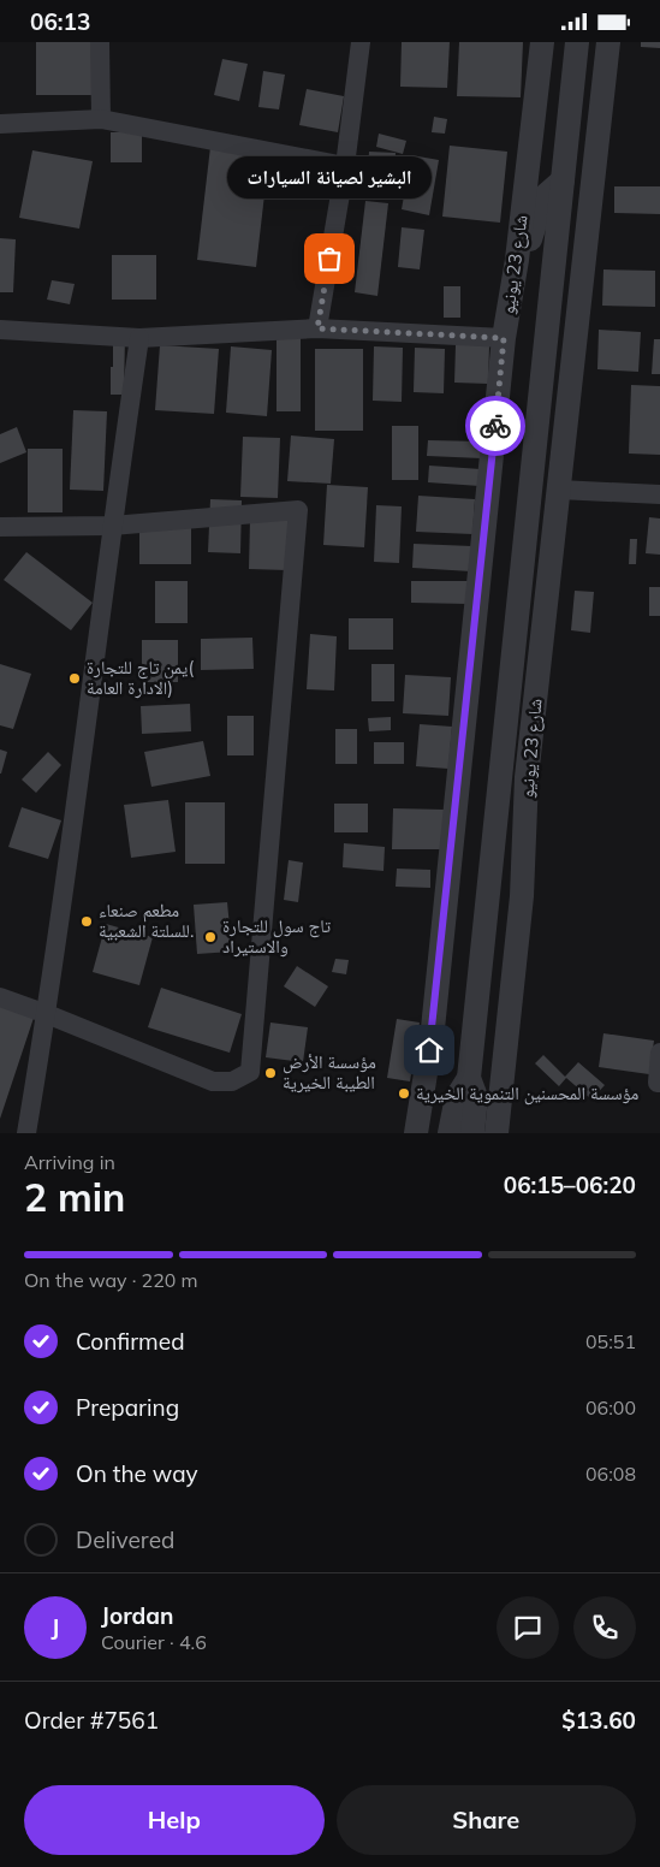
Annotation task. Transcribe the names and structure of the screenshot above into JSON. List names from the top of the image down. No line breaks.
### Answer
{"streets":{"street":["شارع 23 يونيو"]},"places":["البشير لصيانة السيارات","يمن تاج للتجارة( الادارة العامة)","مطعم صنعاء للسلتة الشعبية.","تاج سول للتجارة والاستيراد","مؤسسة الأرض الطيبة الخيرية","مؤسسة المحسنين التنموية الخيرية"],"page":{"status":"06:13","bubble":"البشير لصيانة السيارات","heading":["2 min","Arriving in","06:15–06:20"],"panel":["Jordan","Courier · 4.6","Order #7561","$13.60"],"bar":"On the way · 220 m","list":[["Confirmed","05:51"],["Preparing","06:00"],["On the way","06:08"],"Delivered"],"round":"J","buttons":["Help","Share"]}}
